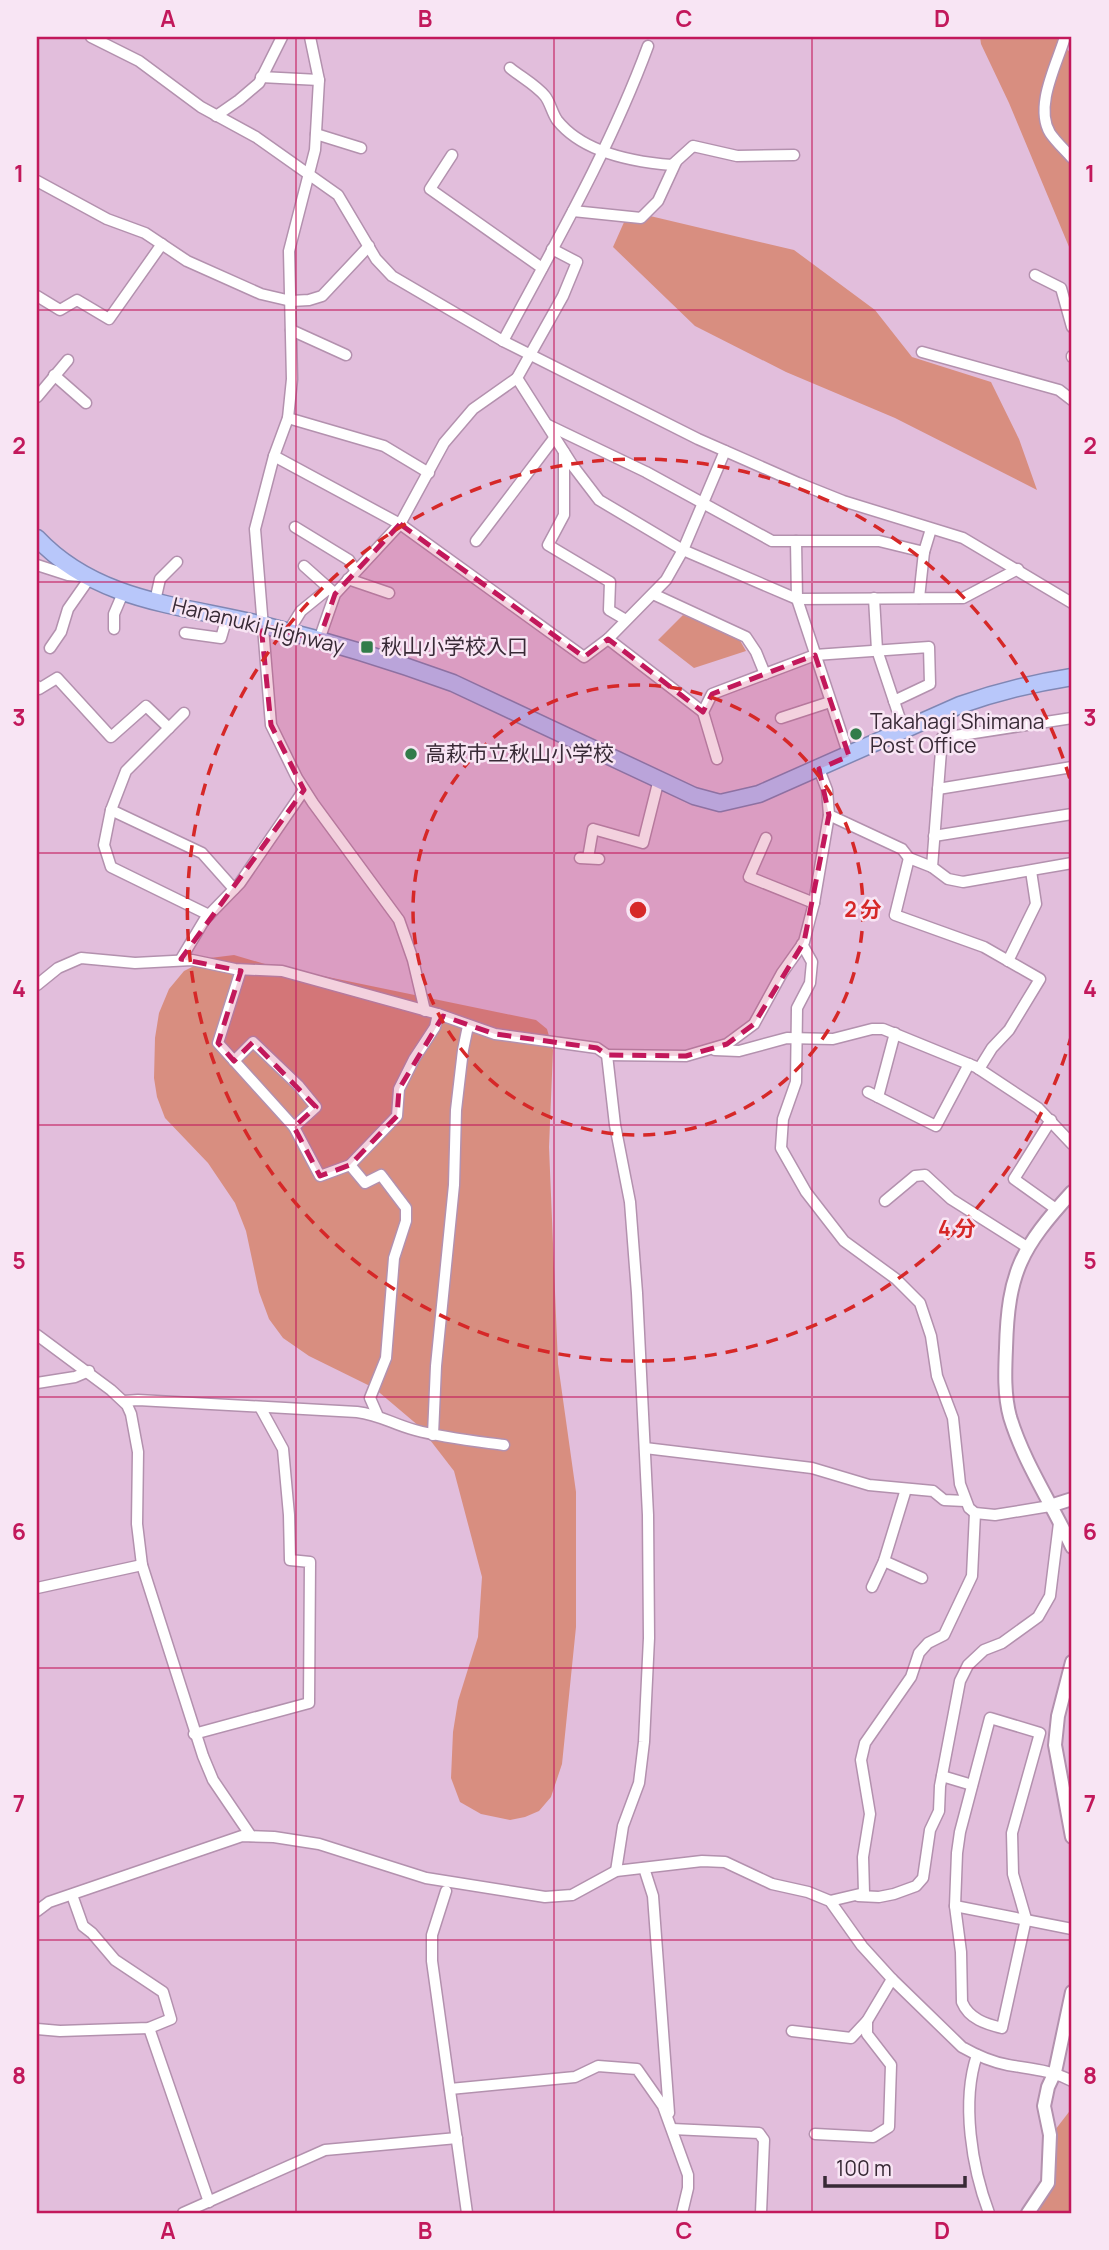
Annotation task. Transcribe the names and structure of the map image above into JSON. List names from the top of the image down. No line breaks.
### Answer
{"streets":{"highway":["Hananuki Highway"]},"places":{"transit":["秋山小学校入口"],"other":["Takahagi Shimana Post Office","高萩市立秋山小学校"]},"scale_bar":"100 m","grid":{"columns":["A","B","C","D"],"rows":["1","2","3","4","5","6","7","8"]},"rings":["2 分","4 分"]}
